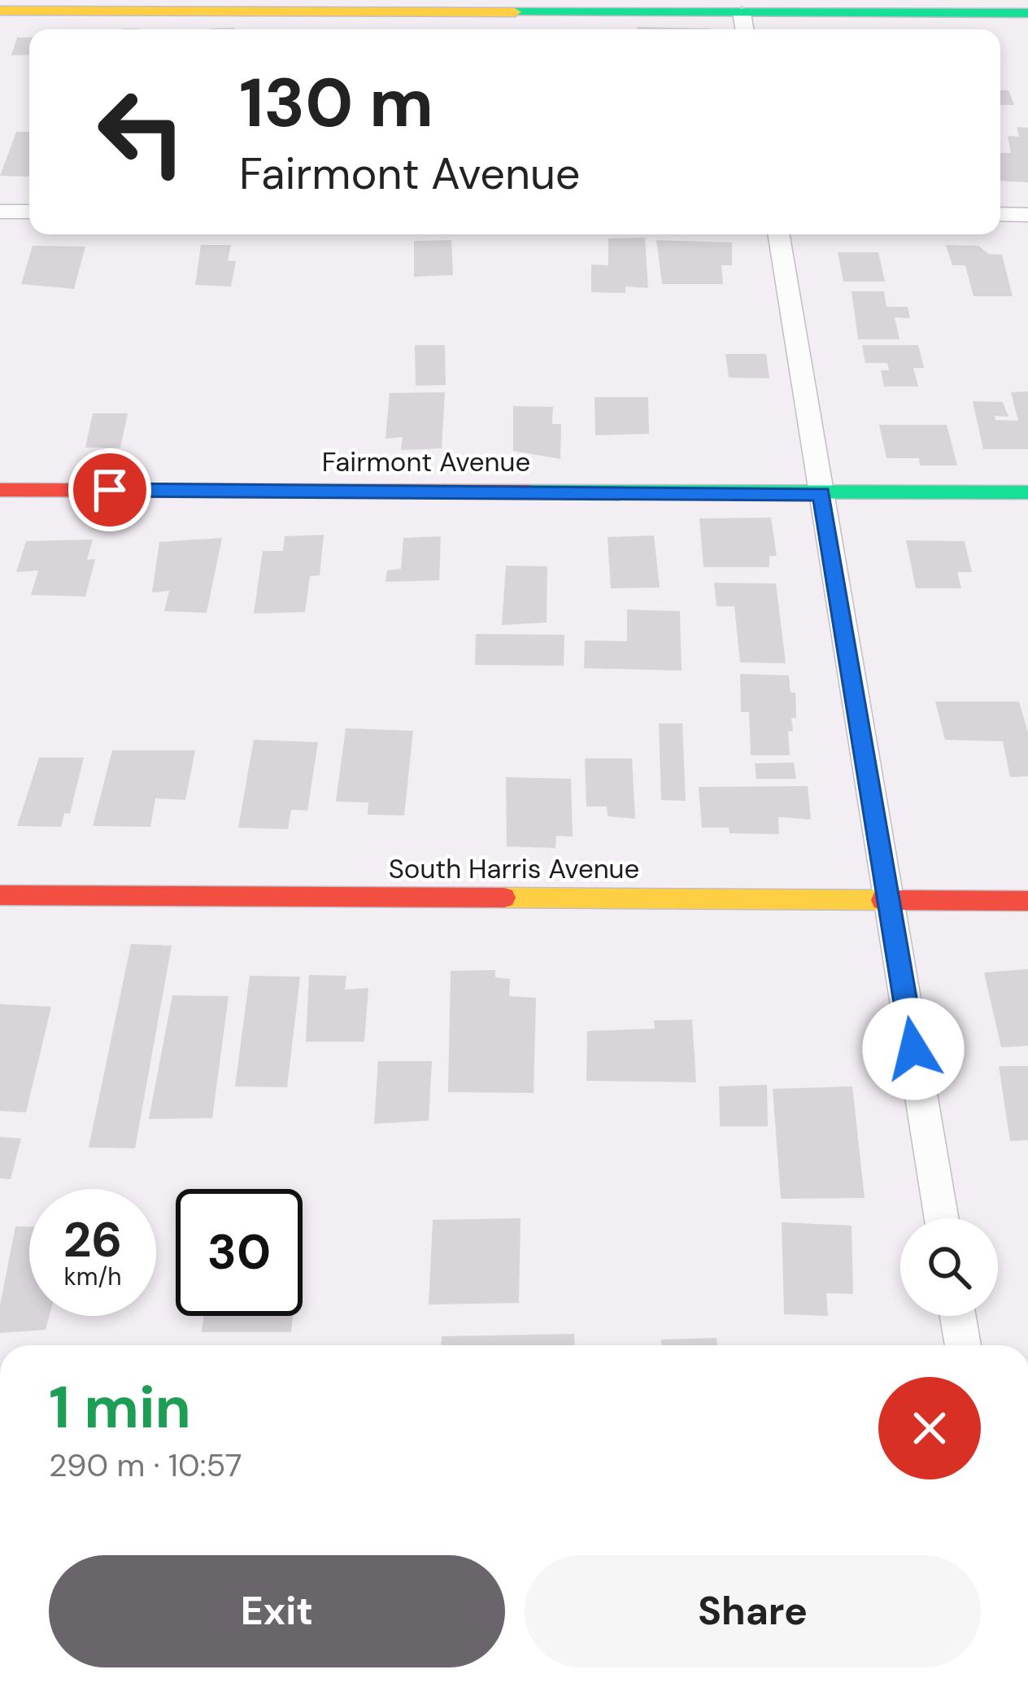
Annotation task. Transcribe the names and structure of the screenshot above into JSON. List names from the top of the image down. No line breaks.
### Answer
{"streets":{"street":["Fairmont Avenue","South Harris Avenue"]},"page":{"turn":["130 m","Fairmont Avenue"],"speed":"26 km/h","limit":"30","heading":["1 min","290 m · 10:57"],"buttons":["Exit","Share"]}}
